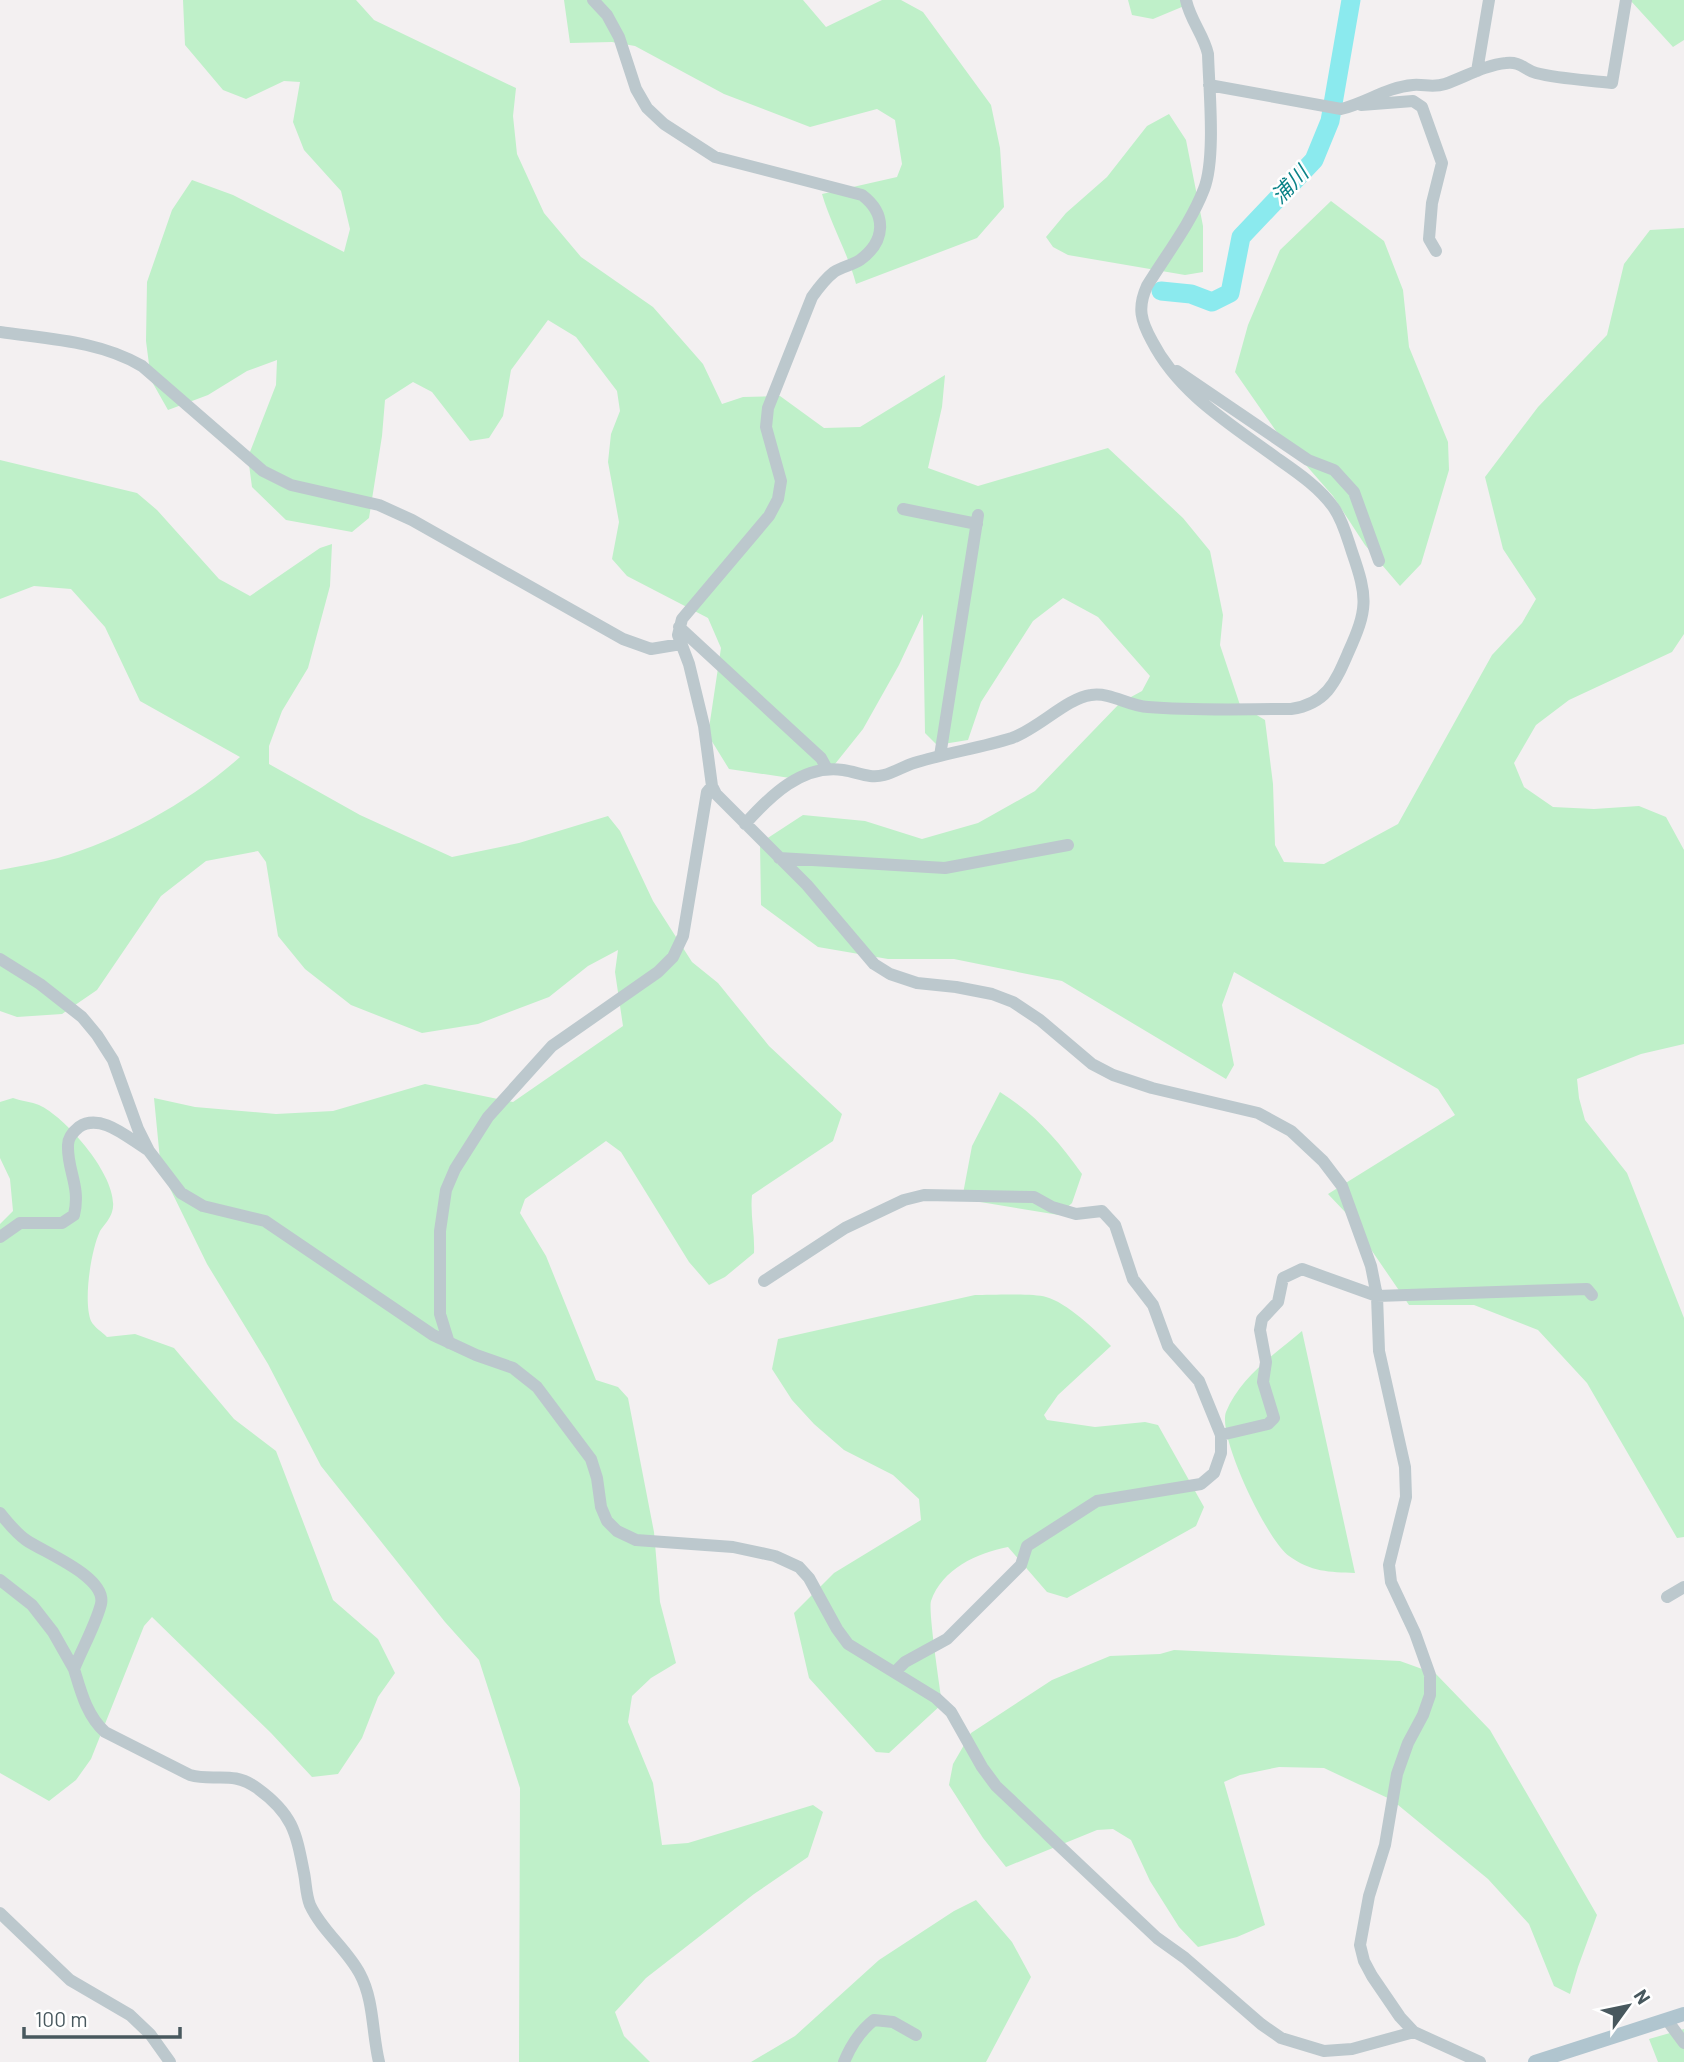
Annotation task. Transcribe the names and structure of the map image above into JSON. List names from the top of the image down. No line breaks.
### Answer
{"water":["浦川"],"scale_bar":"100 m","north":"top right"}
